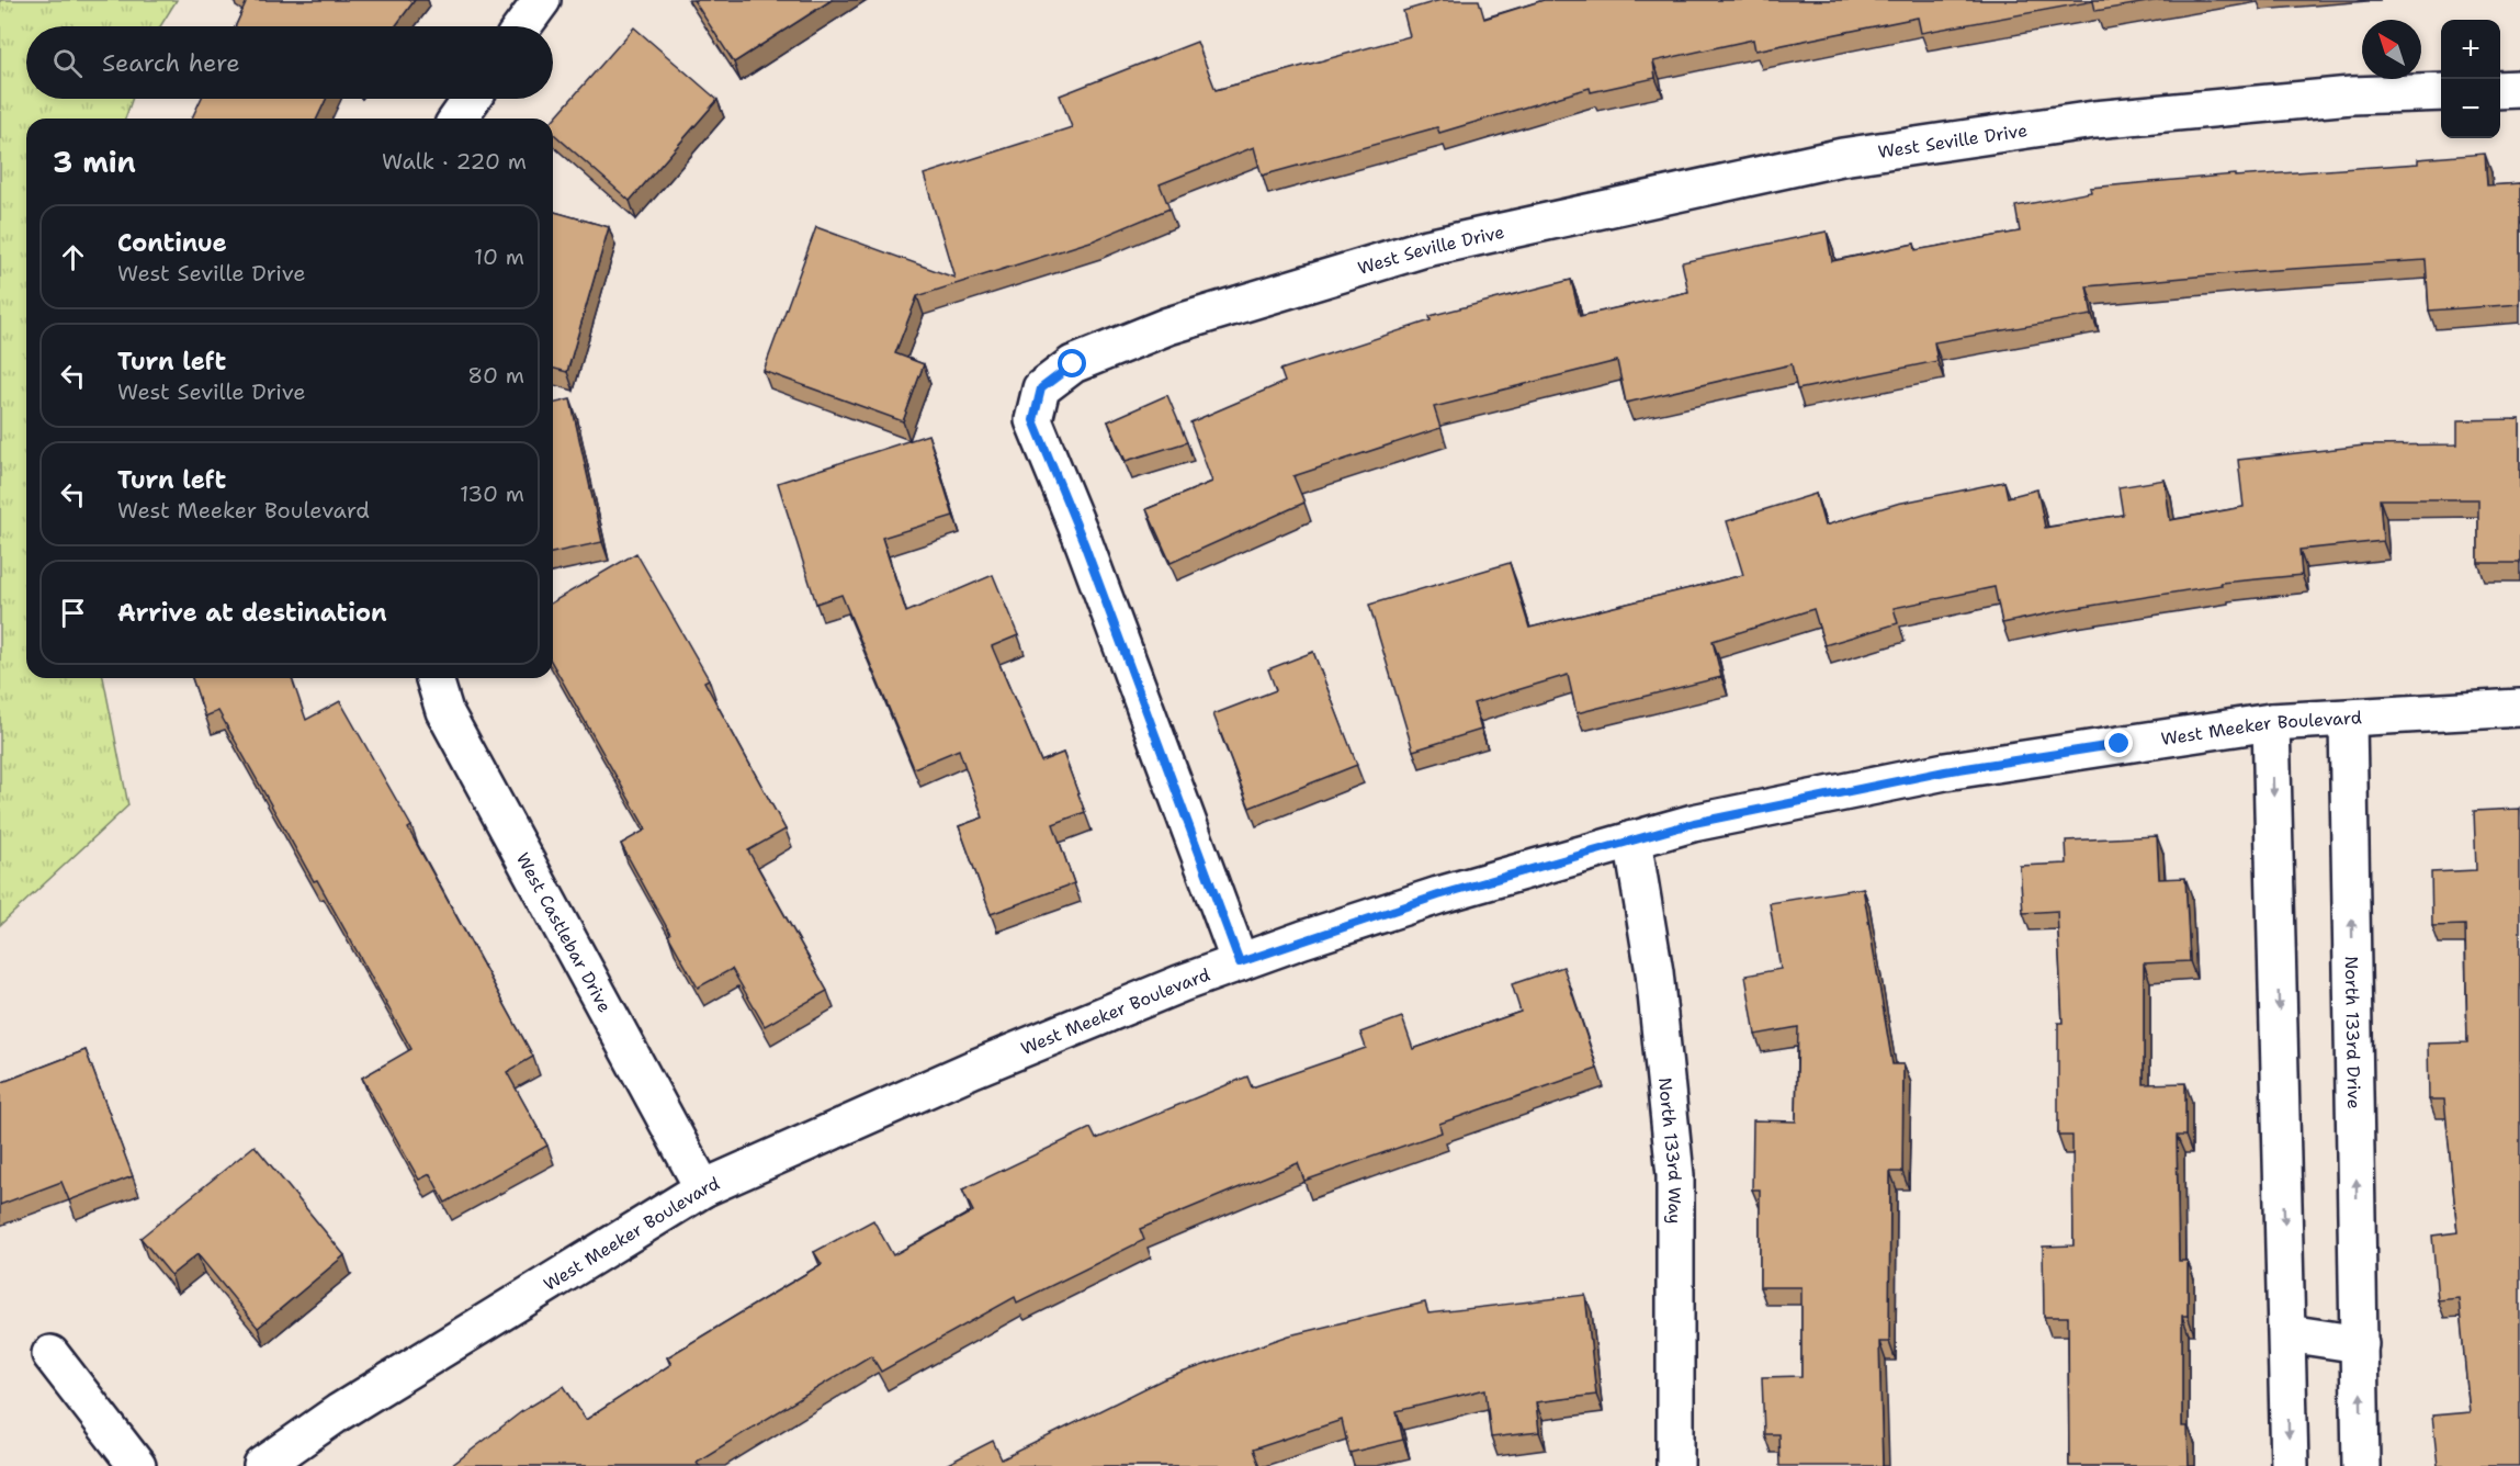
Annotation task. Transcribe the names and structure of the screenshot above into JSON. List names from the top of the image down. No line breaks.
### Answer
{"streets":{"street":["West Seville Drive","West Meeker Boulevard","West Castlebar Drive","North 133rd Drive","North 133rd Way"]},"crossings":[["West Seville Drive","West Meeker Boulevard"],["West Meeker Boulevard","West Castlebar Drive"],["West Meeker Boulevard","North 133rd Drive"],["West Meeker Boulevard","North 133rd Way"]],"north":"top left","page":{"map_buttons":["+","−"],"search":"Search here","heading":["3 min","Walk · 220 m"],"list":[["Continue","West Seville Drive","10 m"],["Turn left","West Seville Drive","80 m"],["Turn left","West Meeker Boulevard","130 m"],"Arrive at destination"]}}
